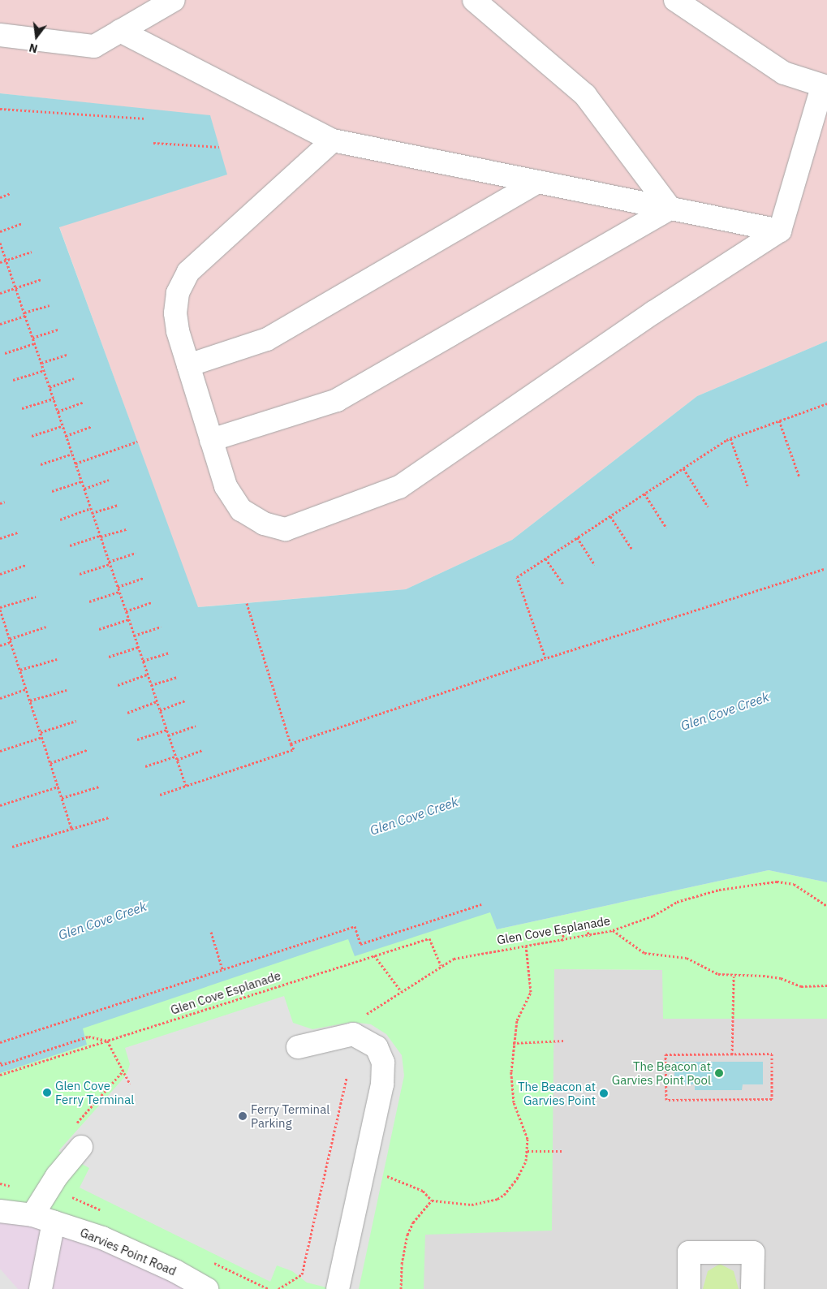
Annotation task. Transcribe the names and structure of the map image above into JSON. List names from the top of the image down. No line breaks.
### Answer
{"streets":{"street":["Garvies Point Road"],"path":["Glen Cove Esplanade"]},"water":["Glen Cove Creek"],"places":["The Beacon at Garvies Point Pool","Glen Cove Ferry Terminal","The Beacon at Garvies Point","Ferry Terminal Parking"],"north":"bottom"}
